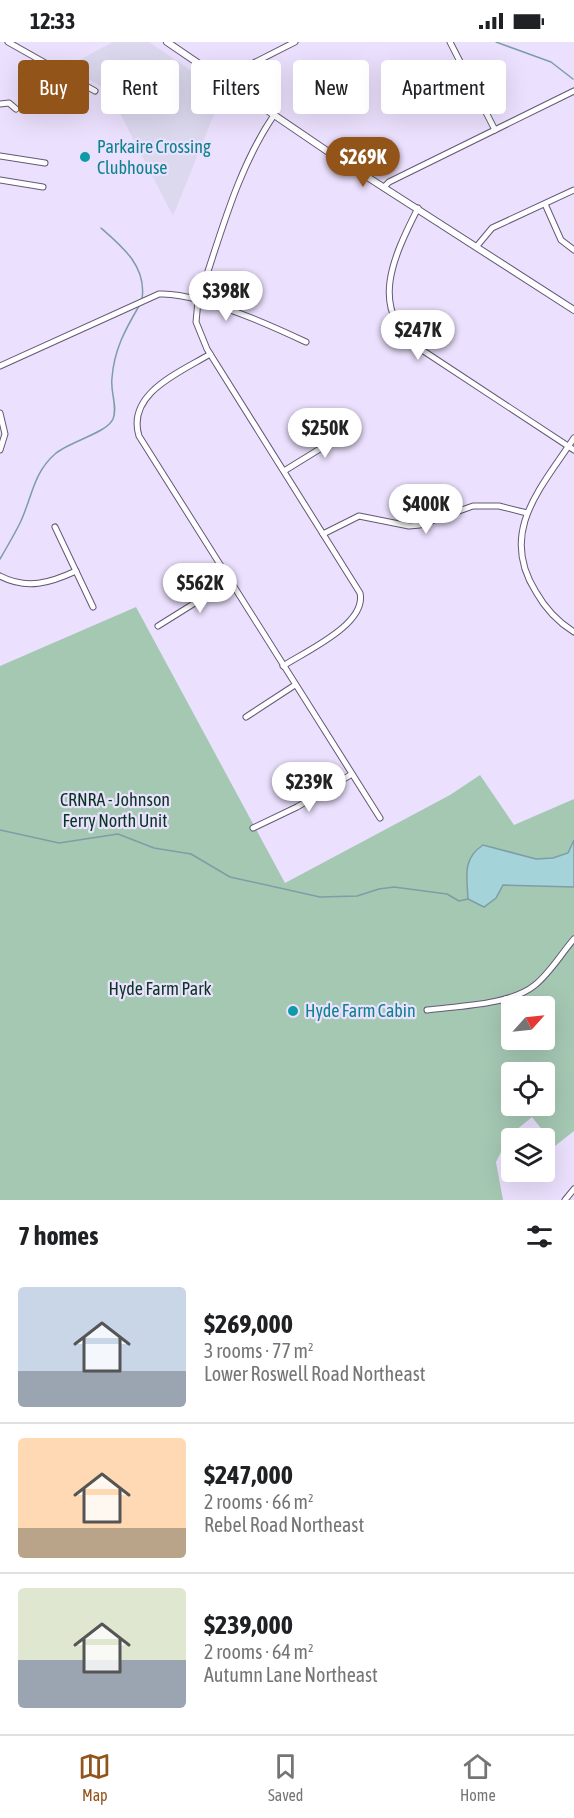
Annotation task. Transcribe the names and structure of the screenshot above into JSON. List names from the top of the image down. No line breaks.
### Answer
{"parks":["CRNRA - Johnson Ferry North Unit","Hyde Farm Park"],"places":["Parkaire Crossing Clubhouse","Hyde Farm Cabin"],"north":"top right","page":{"status":"12:33","chip":["Buy","Rent","Filters","New","Apartment"],"price":["$269K","$398K","$247K","$250K","$400K","$562K","$239K"],"heading":"7 homes","list":[{"name":"$269,000","note":"3 rooms · 77 m² · Lower Roswell Road Northeast"},{"name":"$247,000","note":"2 rooms · 66 m² · Rebel Road Northeast"},{"name":"$239,000","note":"2 rooms · 64 m² · Autumn Lane Northeast"}],"tabs":["Map","Saved","Home"]}}
